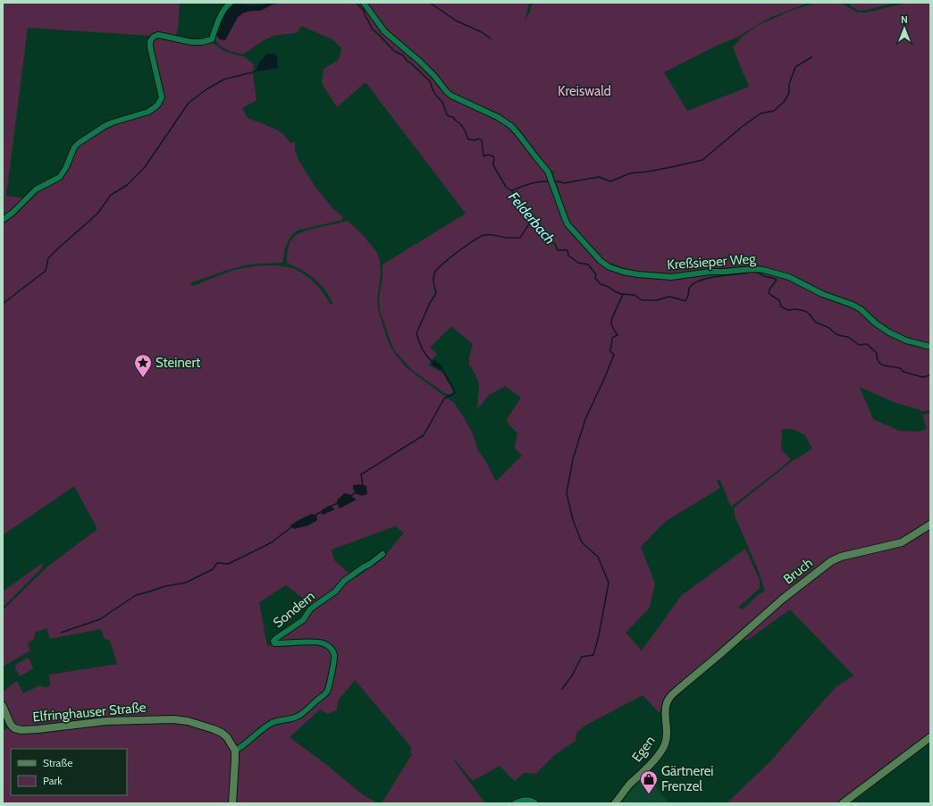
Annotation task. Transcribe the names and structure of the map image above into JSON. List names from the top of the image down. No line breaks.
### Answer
{"streets":{"street":["Kreßsieper Weg","Bruch","Sondern","Elfringhauser Straße","Egen"]},"crossings":[["Bruch","Egen"],["Sondern","Elfringhauser Straße"]],"water":["Felderbach"],"parks":["Kreiswald"],"places":{"place":["Steinert"],"shop":["Gärtnerei Frenzel"]},"legend":["Straße","Park"],"north":"top"}
